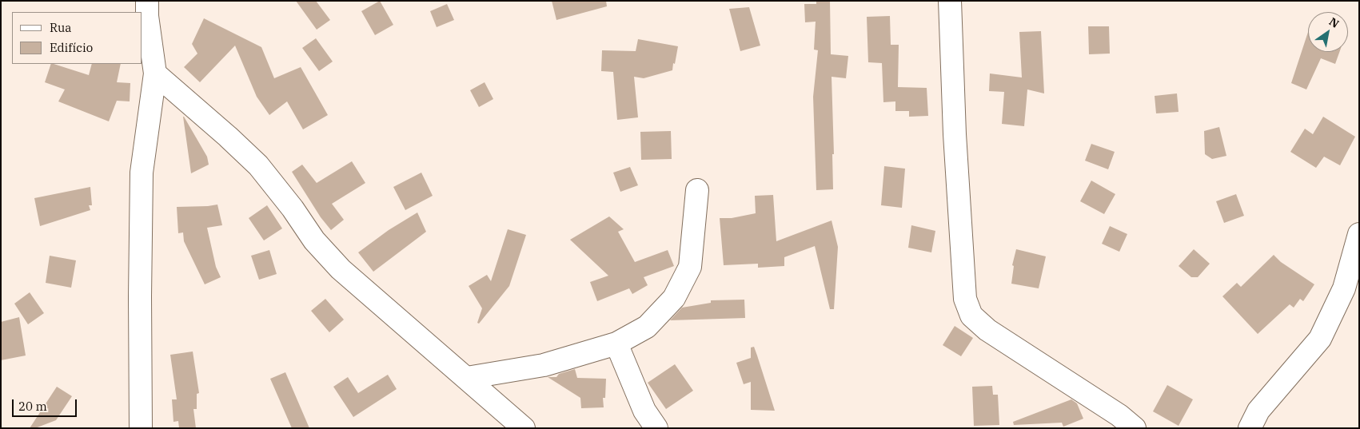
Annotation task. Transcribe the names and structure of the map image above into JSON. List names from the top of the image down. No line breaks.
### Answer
{"legend":["Rua","Edifício"],"scale_bar":"20 m","north":"top right"}
